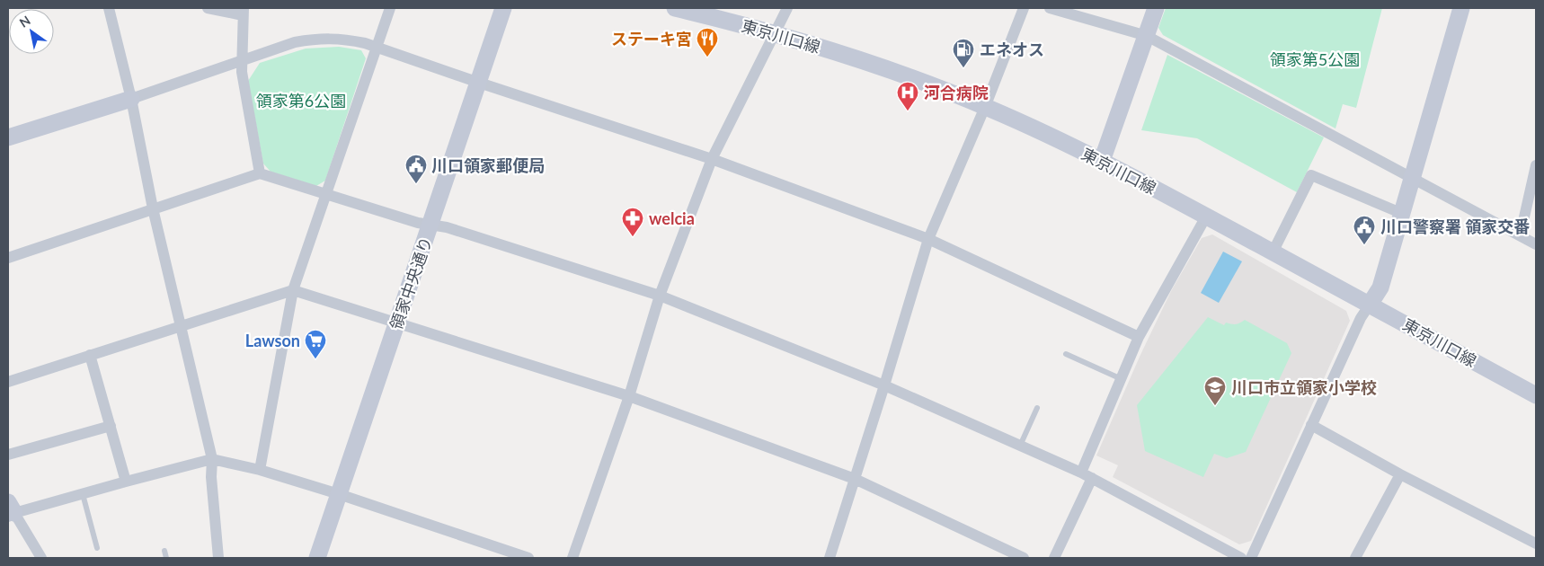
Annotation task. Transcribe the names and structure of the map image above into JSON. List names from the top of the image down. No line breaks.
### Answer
{"streets":{"street":["東京川口線","領家中央通り"]},"parks":["領家第5公園","領家第6公園"],"places":{"restaurant":["ステーキ宮"],"fuel station":["エネオス"],"hospital":["河合病院"],"public building":["川口領家郵便局","川口警察署 領家交番"],"pharmacy":["welcia"],"supermarket":["Lawson"],"school or university":["川口市立領家小学校"]},"north":"top left"}
